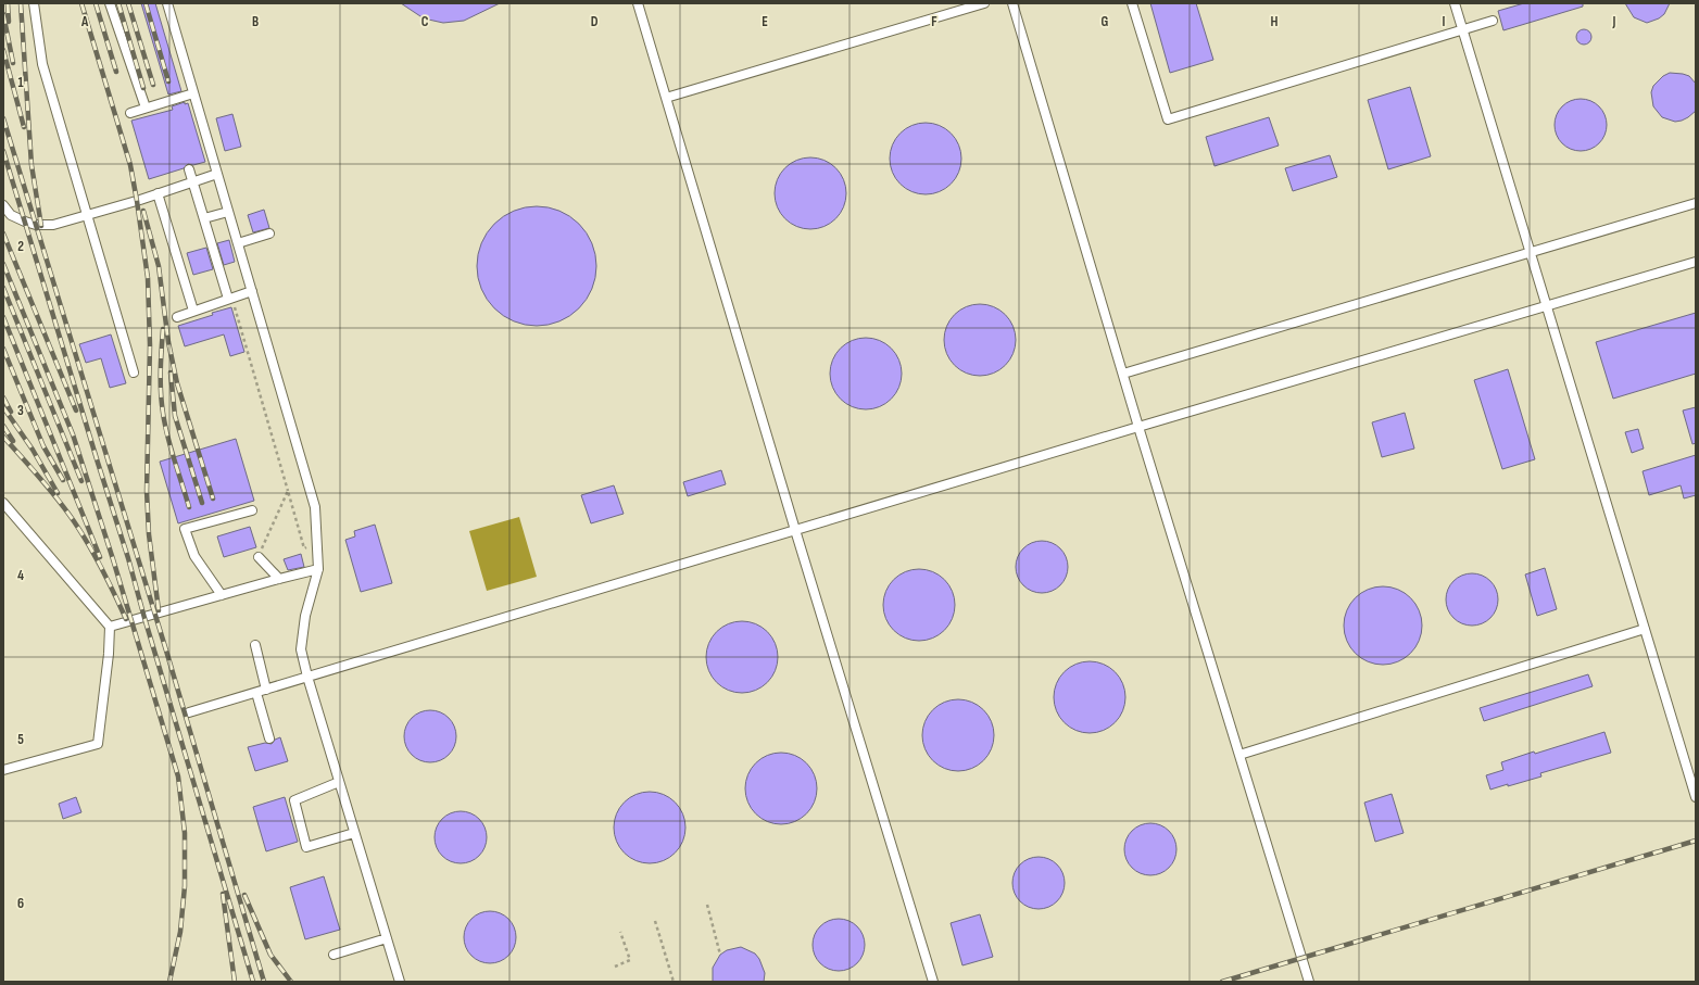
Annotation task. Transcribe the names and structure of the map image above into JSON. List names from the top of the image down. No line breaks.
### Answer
{"grid":{"columns":["A","B","C","D","E","F","G","H","I","J"],"rows":["1","2","3","4","5","6"]}}
